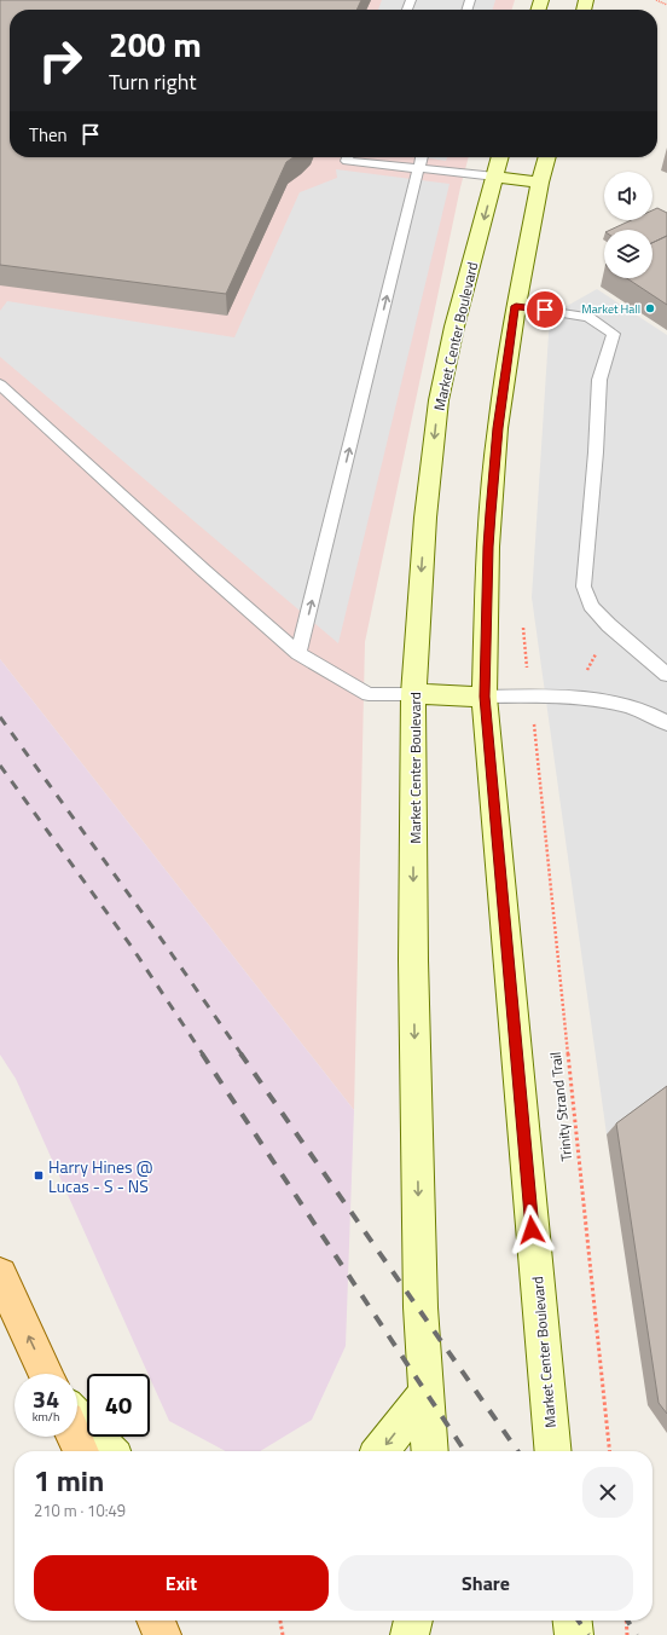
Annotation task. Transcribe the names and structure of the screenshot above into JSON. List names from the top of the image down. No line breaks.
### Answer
{"streets":{"street":["Market Center Boulevard"],"path":["Trinity Strand Trail"]},"places":{"other":["Market Hall"],"transit":["Harry Hines @ Lucas - S - NS"]},"page":{"turn":["200 m","Turn right"],"then":"Then","speed":"34 km/h","limit":"40","heading":["1 min","210 m · 10:49"],"buttons":["Exit","Share"]}}
